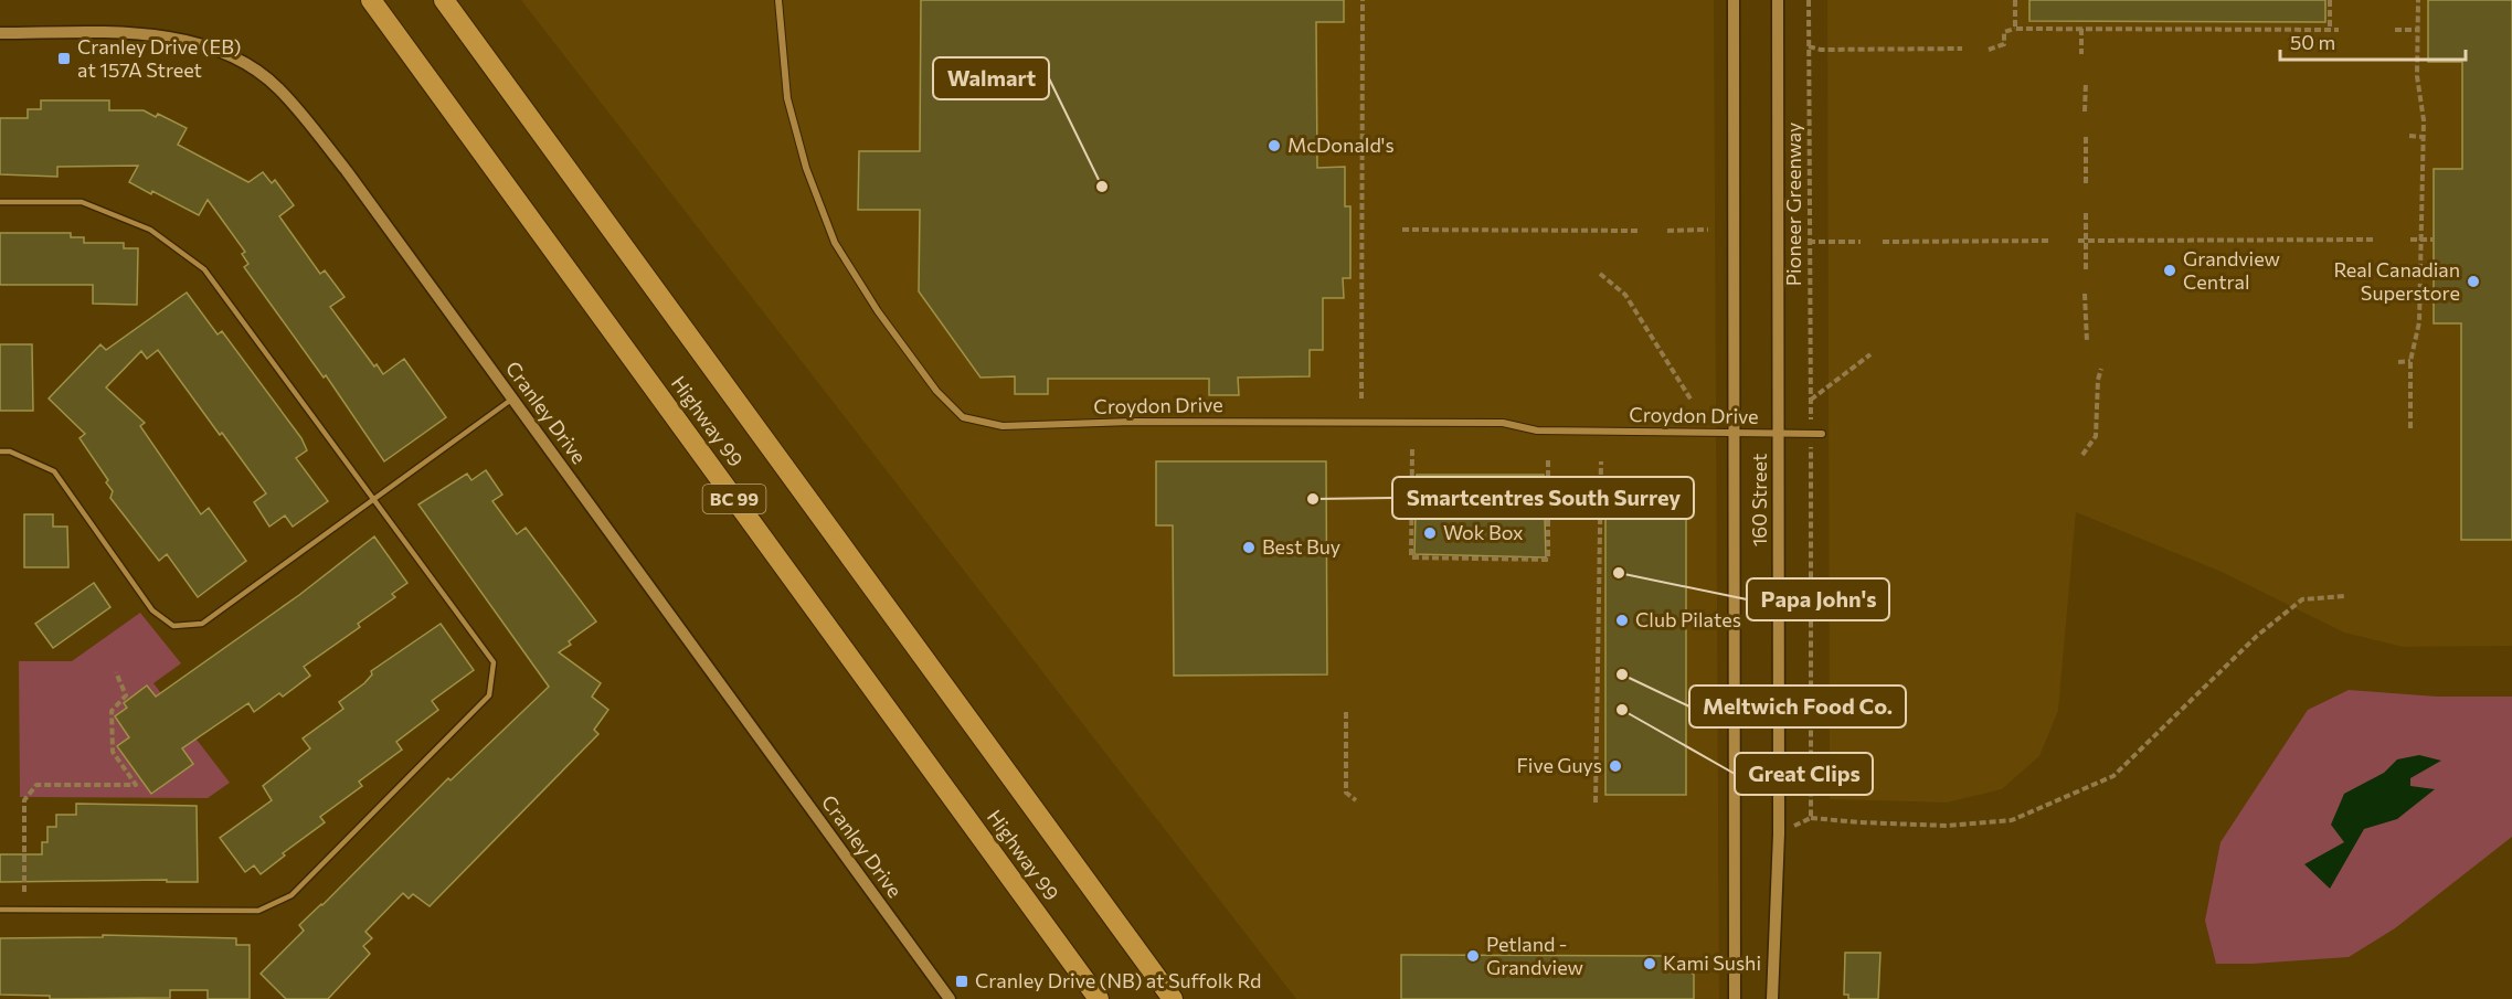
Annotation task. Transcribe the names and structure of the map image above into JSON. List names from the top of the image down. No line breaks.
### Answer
{"streets":{"highway":["Highway 99","BC 99"],"street":["Croydon Drive","Cranley Drive","160 Street"],"path":["Pioneer Greenway"]},"crossings":[["Croydon Drive","160 Street"]],"places":{"transit":["Cranley Drive (EB) at 157A Street","Cranley Drive (NB) at Suffolk Rd"],"other":["McDonald's","Walmart","Grandview Central","Real Canadian Superstore","Smartcentres South Surrey","Wok Box","Best Buy","Papa John's","Club Pilates","Meltwich Food Co.","Great Clips","Five Guys","Petland - Grandview","Kami Sushi"]},"scale_bar":"50 m"}
